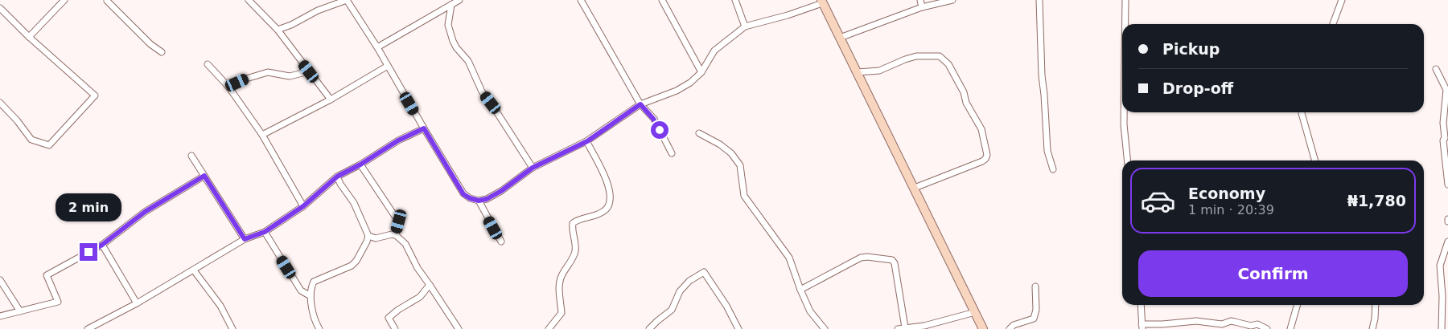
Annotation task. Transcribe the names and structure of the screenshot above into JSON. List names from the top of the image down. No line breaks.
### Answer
{"page":{"banner":["Pickup","Drop-off"],"list":[{"name":"Economy","note":"1 min · 20:39","value":"₦1,780"}],"bubble":"2 min","buttons":"Confirm"}}
